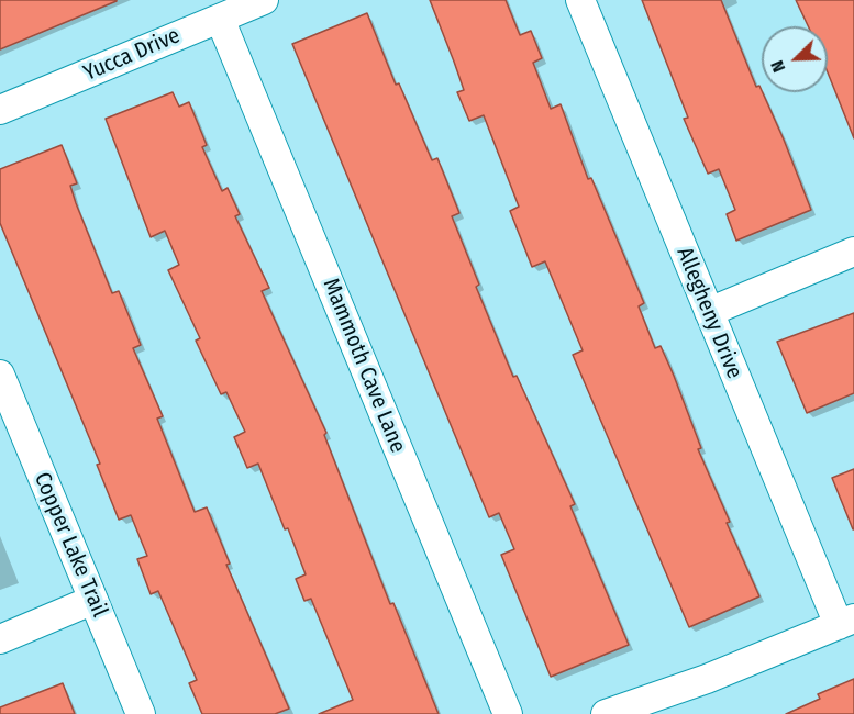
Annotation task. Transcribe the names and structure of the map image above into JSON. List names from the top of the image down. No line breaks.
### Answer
{"streets":{"street":["Yucca Drive","Allegheny Drive","Mammoth Cave Lane","Copper Lake Trail"]},"crossings":[["Yucca Drive","Mammoth Cave Lane"]],"north":"bottom left"}
